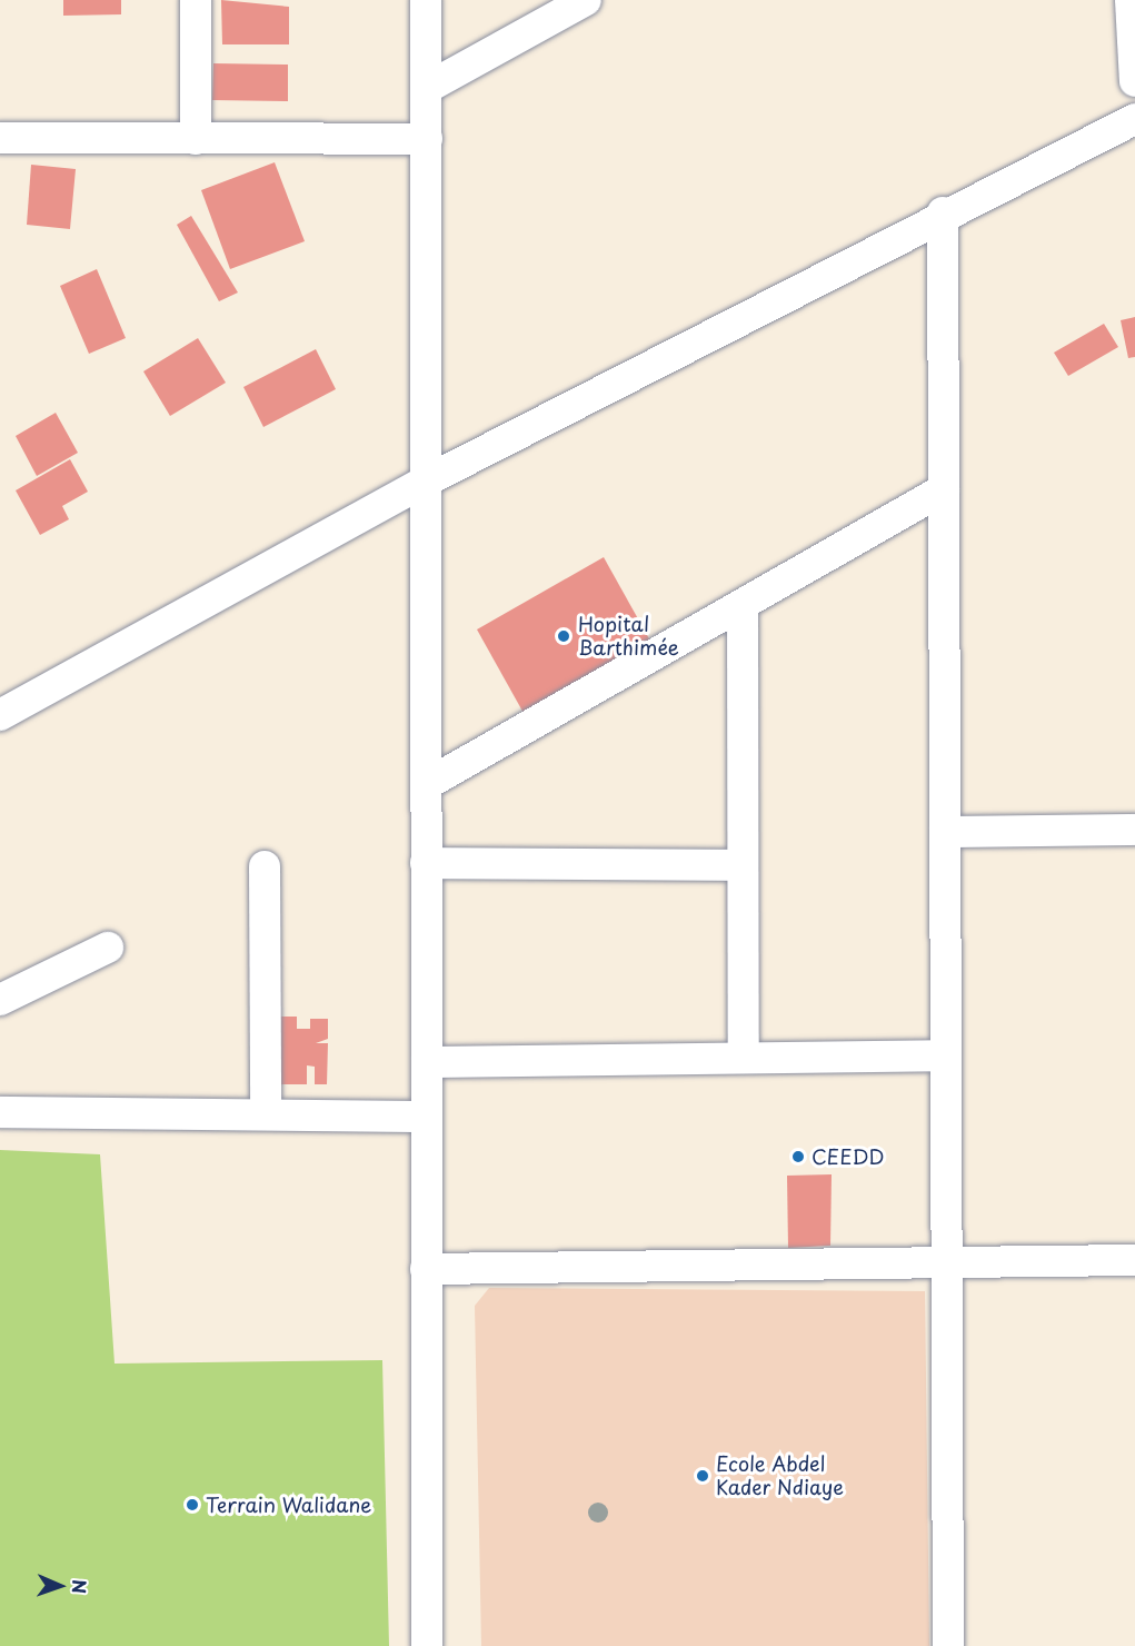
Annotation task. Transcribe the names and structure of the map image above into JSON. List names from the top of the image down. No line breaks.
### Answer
{"places":["Hopital Barthimée","CEEDD","Ecole Abdel Kader Ndiaye","Terrain Walidane"],"north":"right"}
